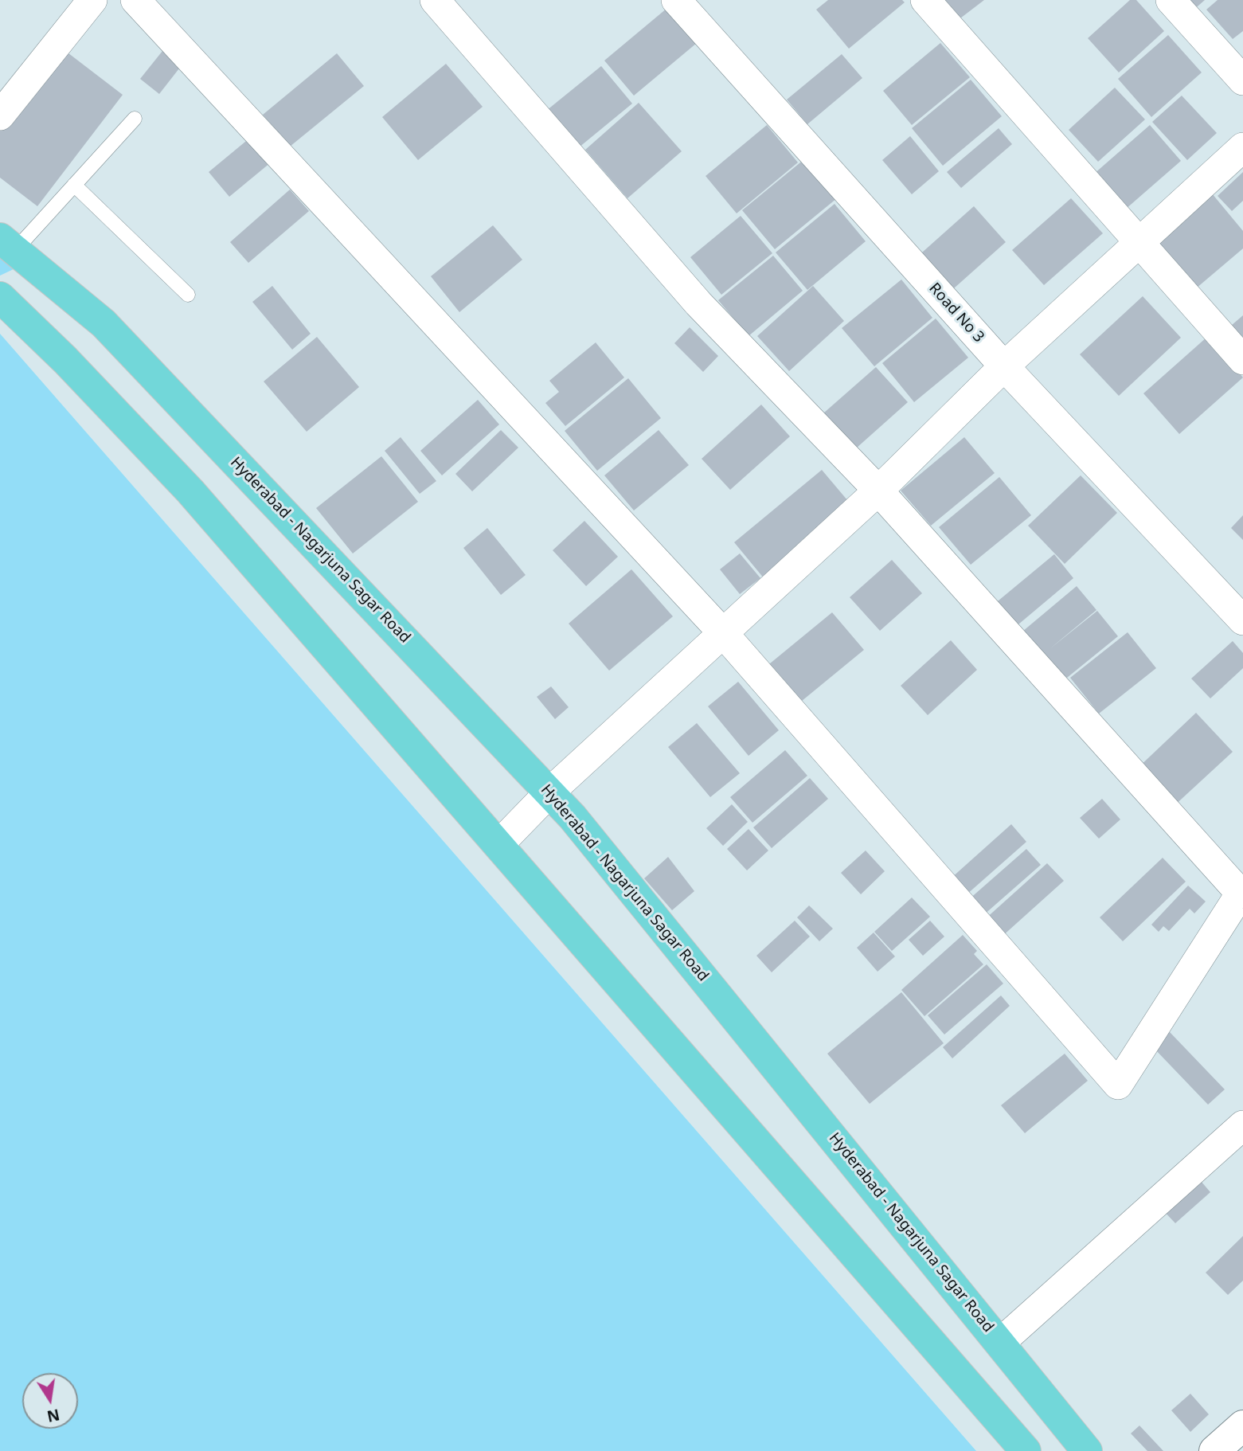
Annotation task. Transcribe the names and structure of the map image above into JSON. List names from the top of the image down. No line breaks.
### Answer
{"streets":{"main road":["Hyderabad - Nagarjuna Sagar Road"],"street":["Road No 3"]},"north":"bottom"}
